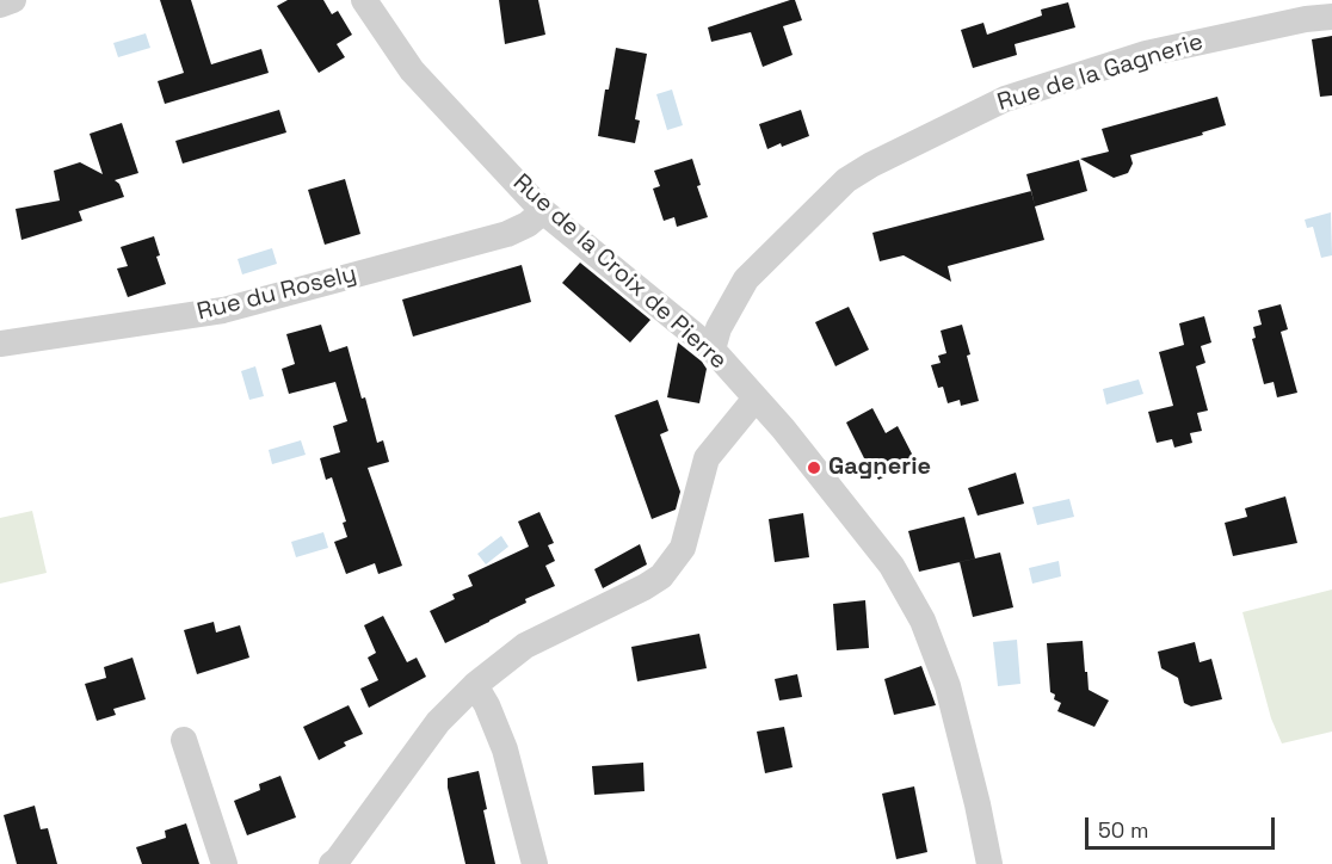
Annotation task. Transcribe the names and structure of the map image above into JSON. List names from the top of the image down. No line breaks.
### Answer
{"streets":{"street":["Rue de la Gagnerie","Rue de la Croix de Pierre","Rue du Rosely"]},"crossings":[["Rue de la Gagnerie","Rue de la Croix de Pierre"],["Rue de la Croix de Pierre","Rue du Rosely"]],"places":["Gagnerie"],"scale_bar":"50 m"}
